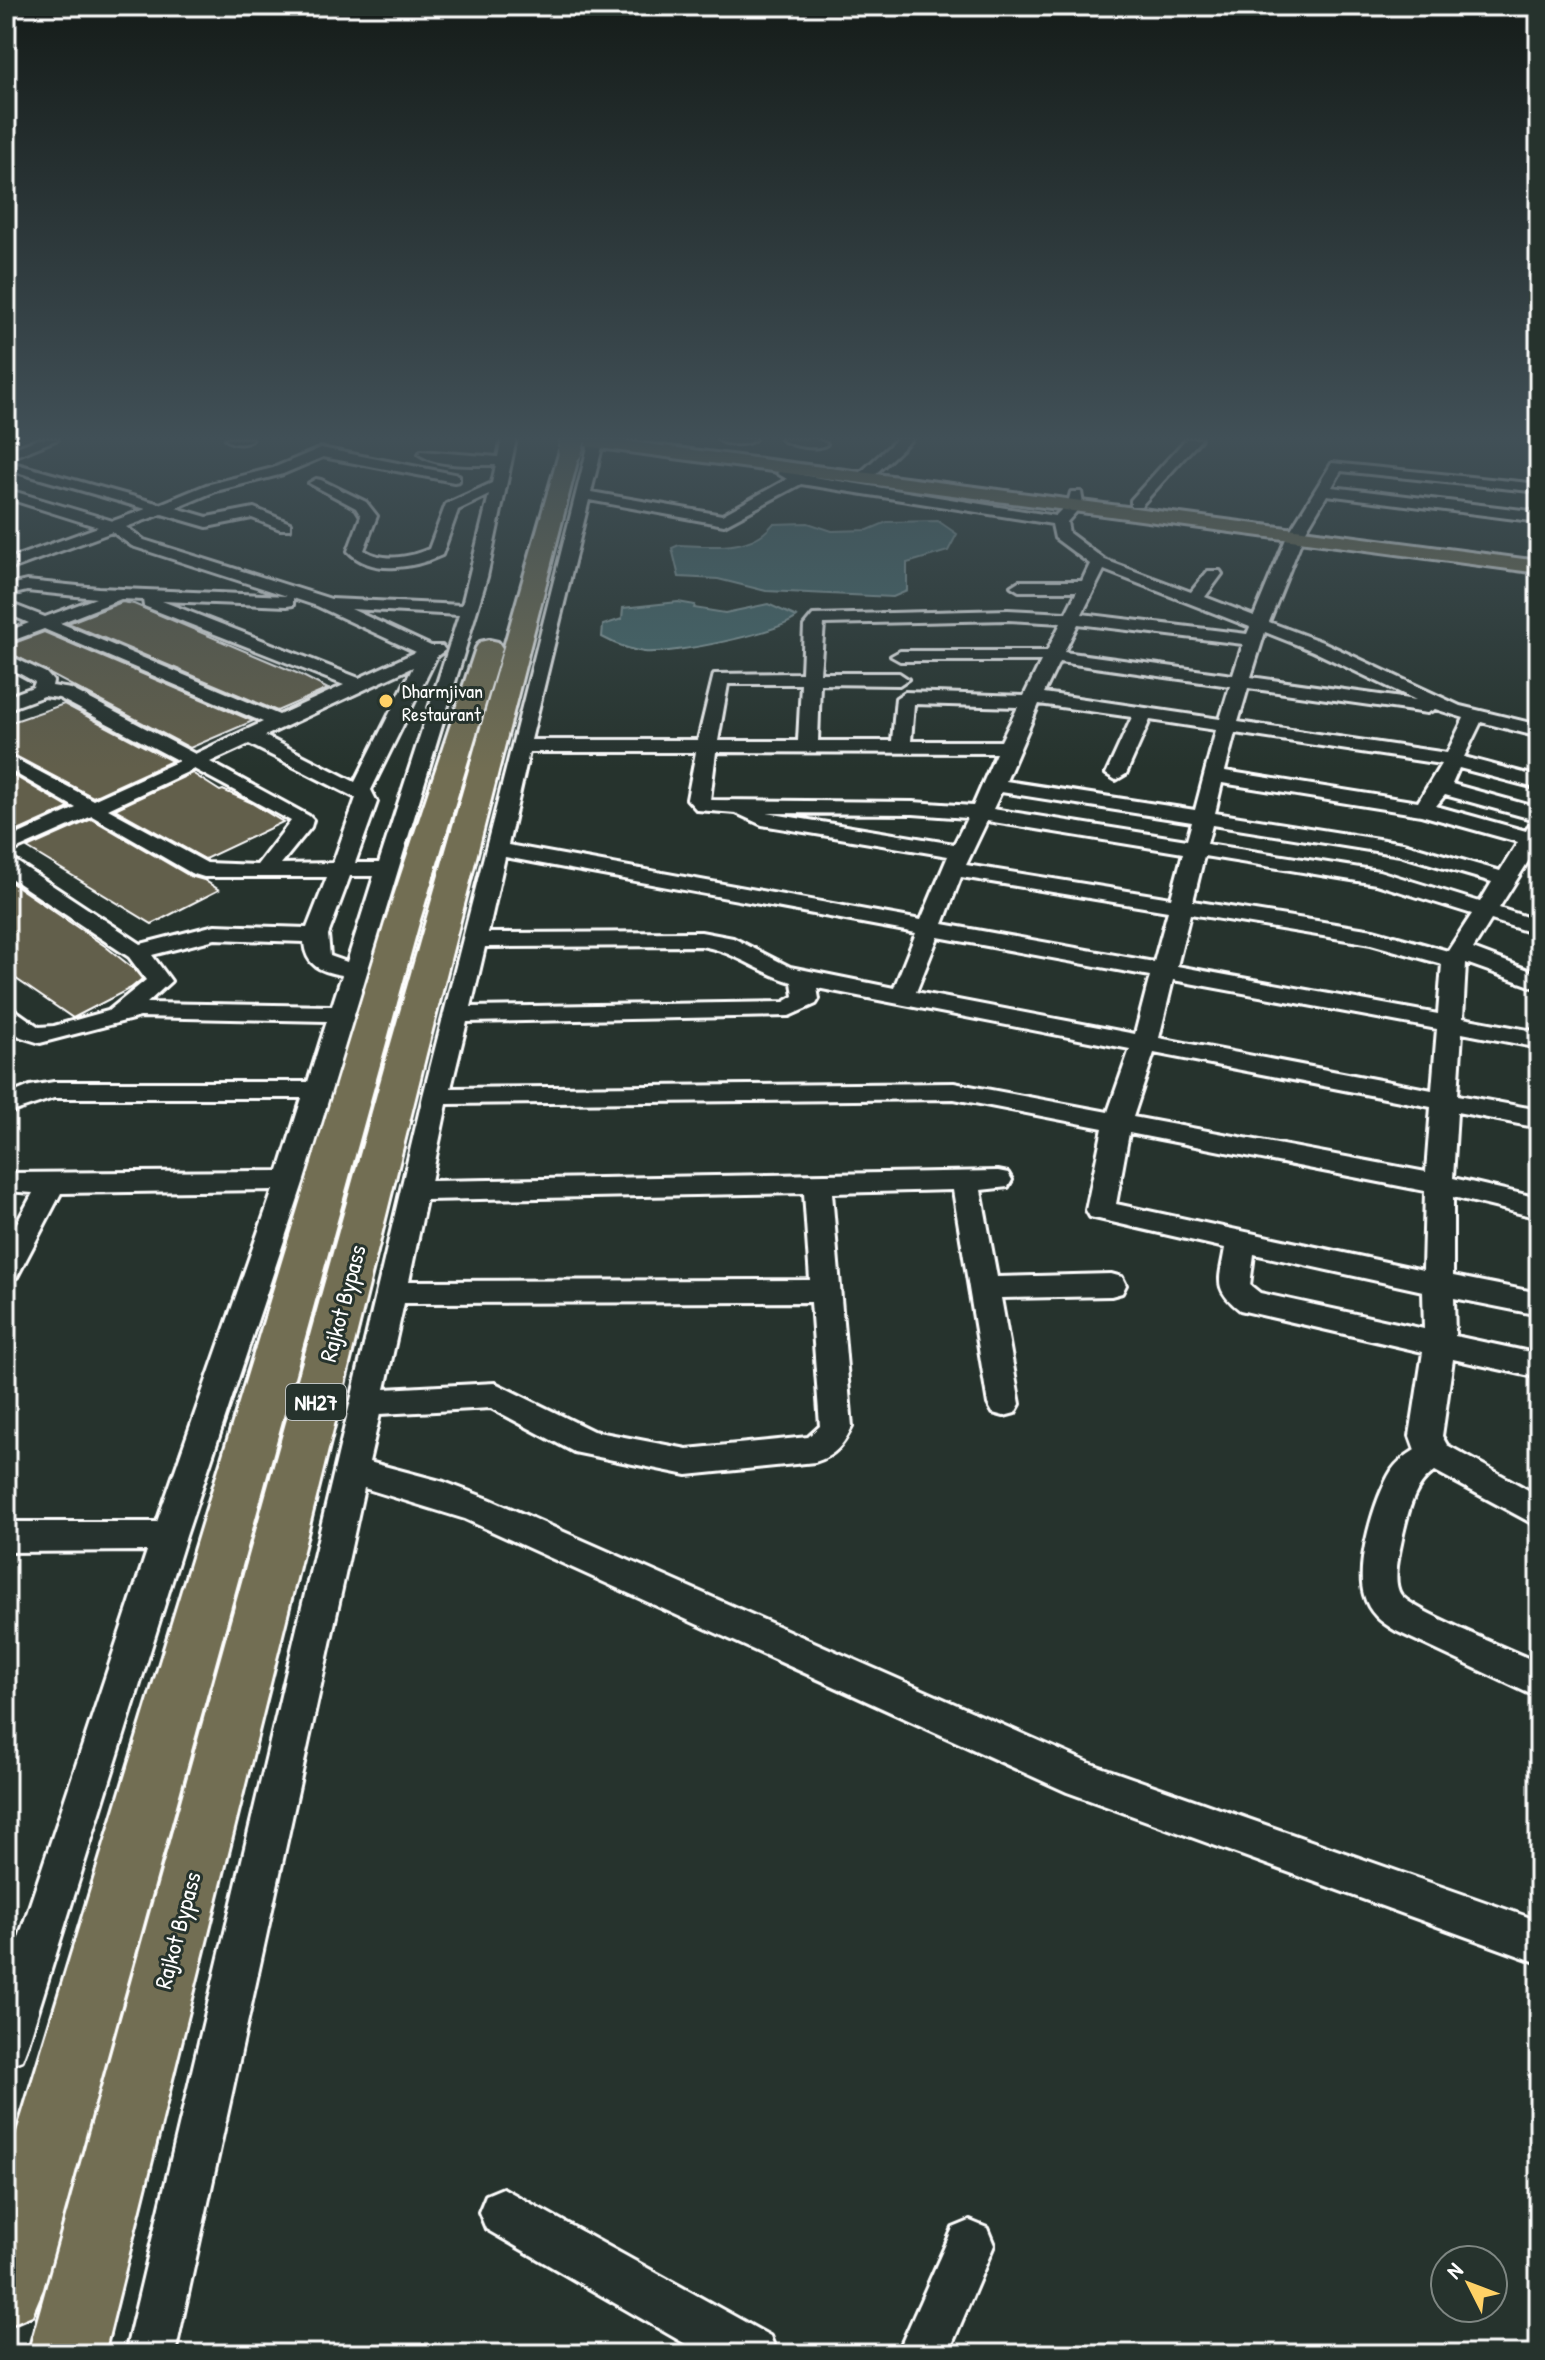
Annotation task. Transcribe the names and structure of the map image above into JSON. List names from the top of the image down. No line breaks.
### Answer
{"streets":{"highway":["Rajkot Bypass","NH27"]},"places":["Dharmjivan Restaurant"],"north":"top left"}
